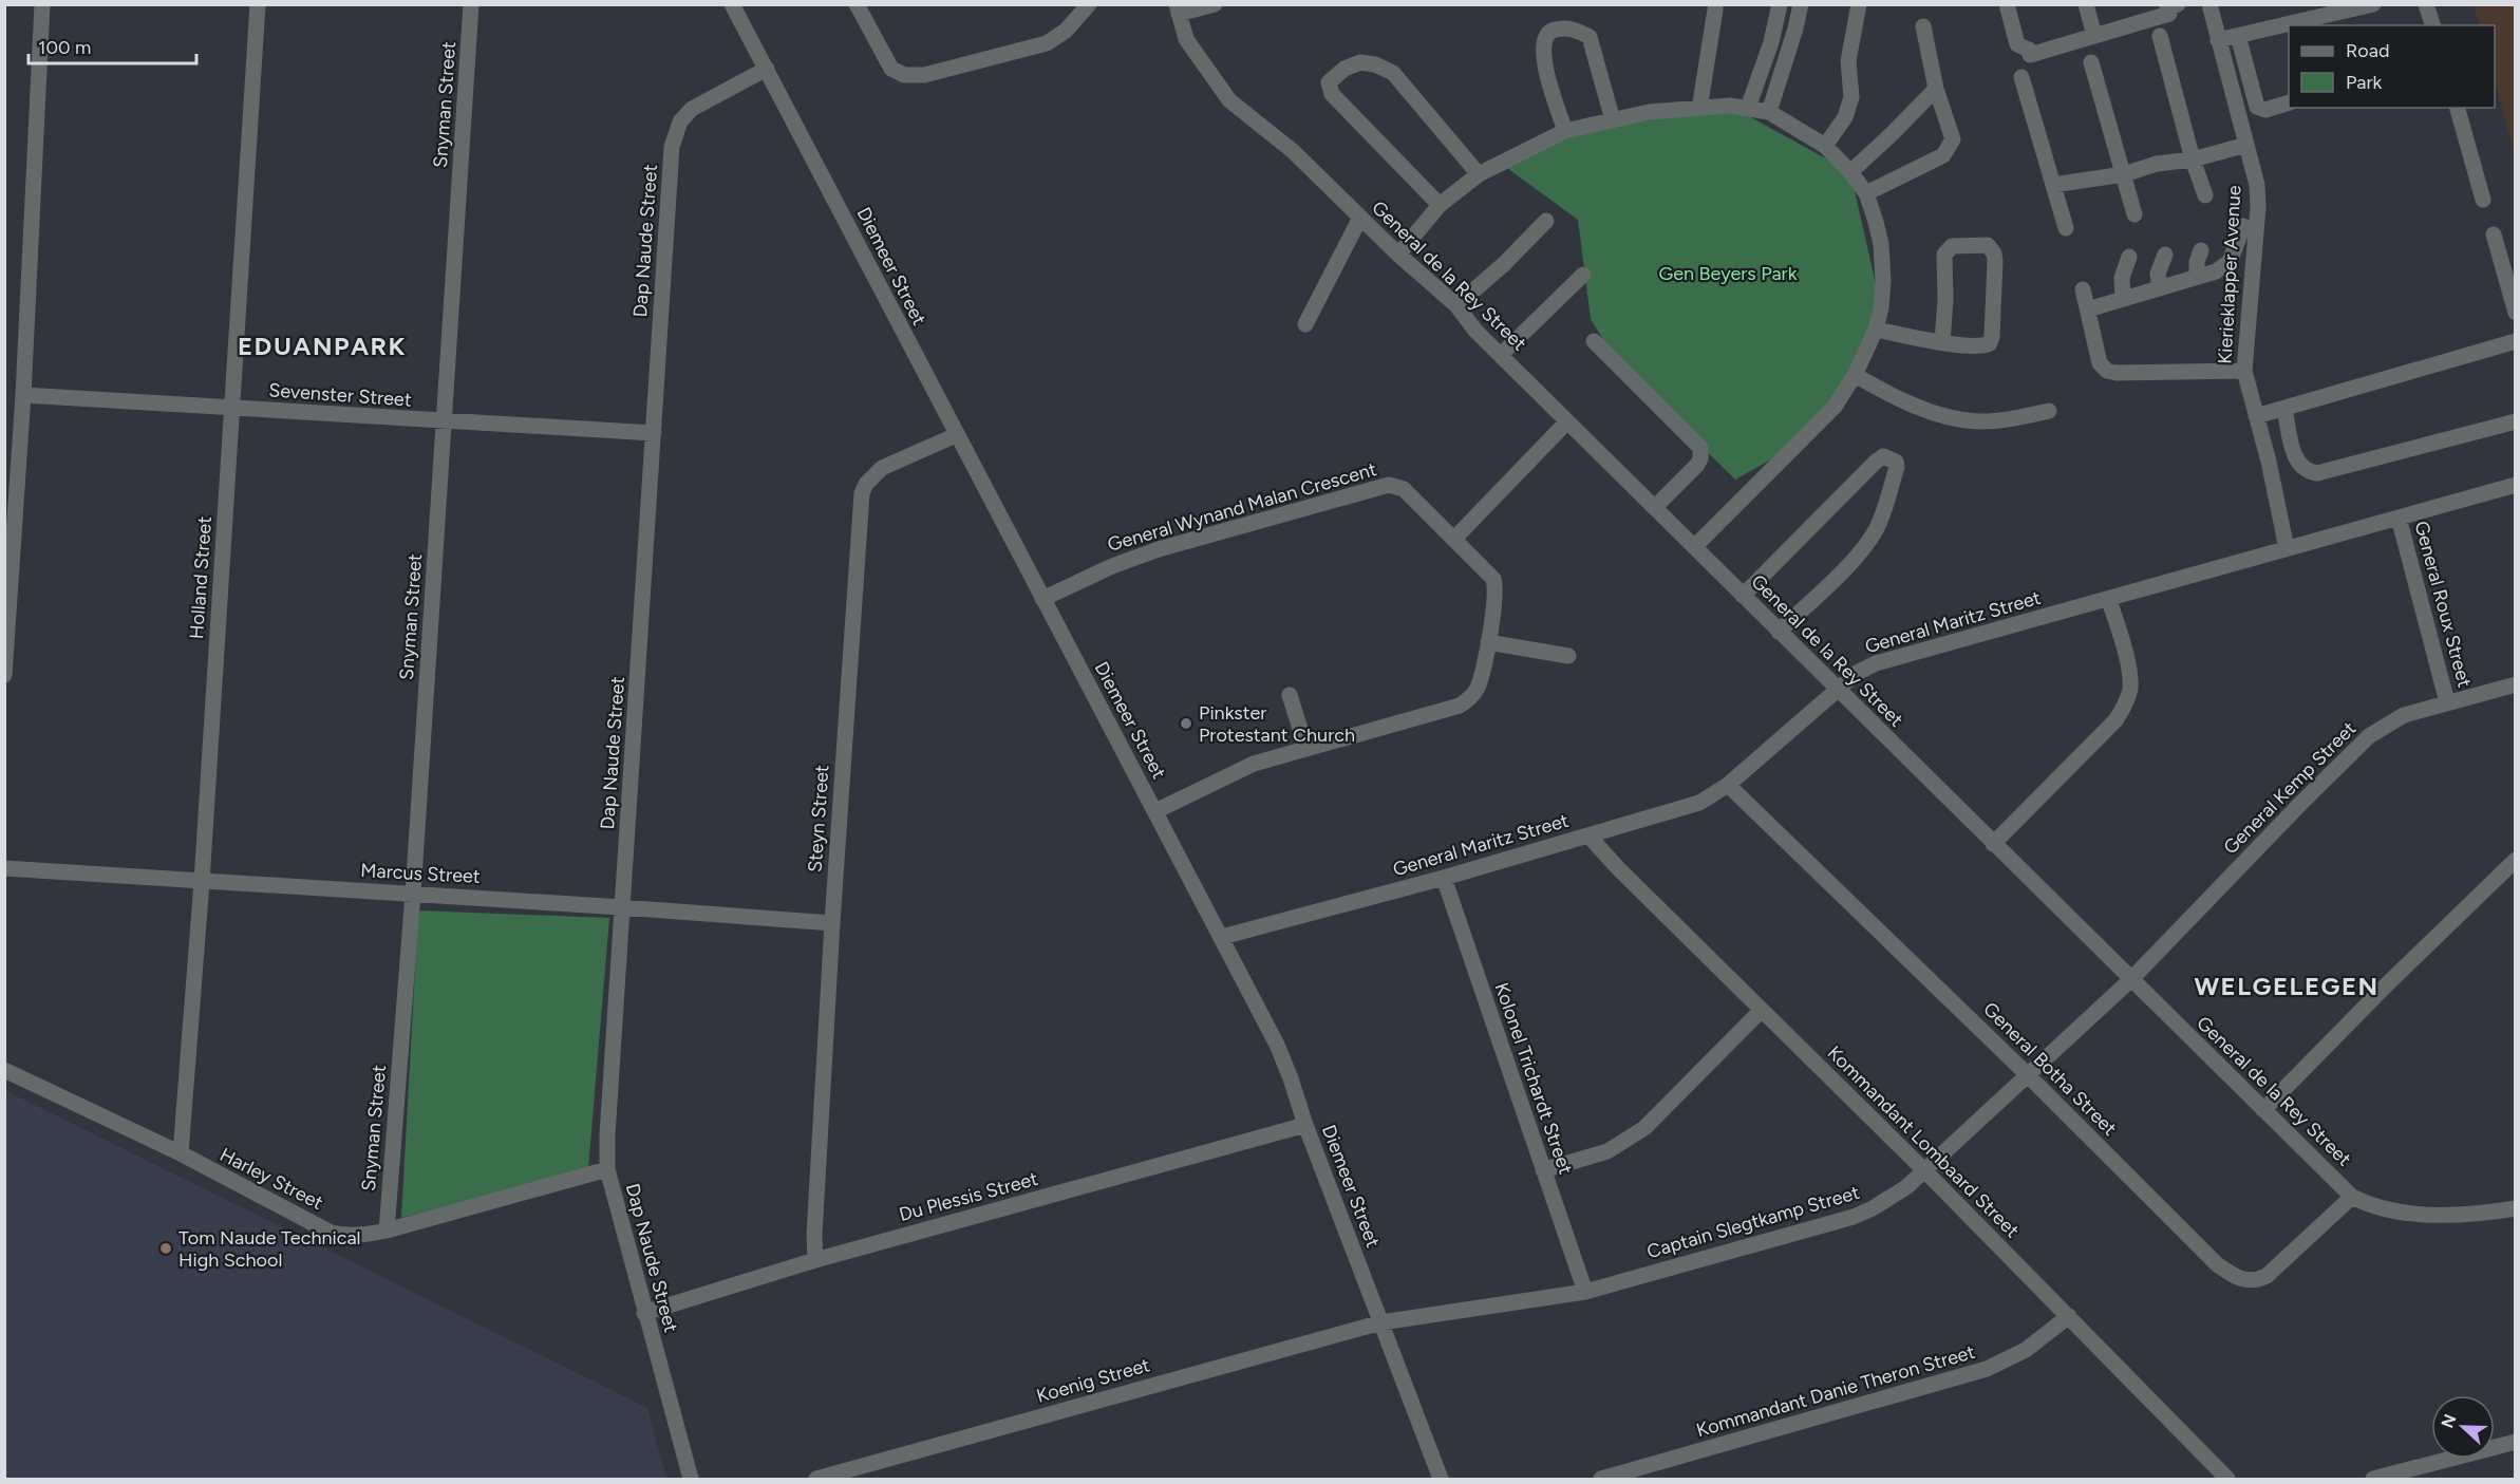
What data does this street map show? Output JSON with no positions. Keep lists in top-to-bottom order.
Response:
{
  "streets": {
    "street": [
      "Snyman Street",
      "Dap Naude Street",
      "Diemeer Street",
      "Kierieklapper Avenue",
      "General de la Rey Street",
      "Sevenster Street",
      "General Wynand Malan Crescent",
      "Holland Street",
      "General Roux Street",
      "General Maritz Street",
      "General Kemp Street",
      "Steyn Street",
      "Marcus Street",
      "General Botha Street",
      "Kolonel Trichardt Street",
      "Kommandant Lombaard Street",
      "Harley Street",
      "Du Plessis Street",
      "Captain Slegtkamp Street",
      "Koenig Street",
      "Kommandant Danie Theron Street"
    ]
  },
  "crossings": [
    ["Snyman Street", "Sevenster Street"],
    ["Snyman Street", "Marcus Street"],
    ["Snyman Street", "Harley Street"],
    ["Dap Naude Street", "Diemeer Street"],
    ["Dap Naude Street", "Sevenster Street"],
    ["Dap Naude Street", "Marcus Street"],
    ["Dap Naude Street", "Harley Street"],
    ["Dap Naude Street", "Du Plessis Street"],
    ["Diemeer Street", "General Wynand Malan Crescent"],
    ["Diemeer Street", "General Maritz Street"],
    ["Diemeer Street", "Steyn Street"],
    ["Diemeer Street", "Du Plessis Street"],
    ["Diemeer Street", "Captain Slegtkamp Street"],
    ["Diemeer Street", "Koenig Street"],
    ["Kierieklapper Avenue", "General Maritz Street"],
    ["General de la Rey Street", "General Maritz Street"],
    ["General de la Rey Street", "General Kemp Street"],
    ["General de la Rey Street", "General Botha Street"],
    ["General de la Rey Street", "Captain Slegtkamp Street"],
    ["Sevenster Street", "Holland Street"],
    ["Holland Street", "Marcus Street"],
    ["Holland Street", "Harley Street"],
    ["General Roux Street", "General Maritz Street"],
    ["General Roux Street", "General Kemp Street"],
    ["General Maritz Street", "General Botha Street"],
    ["General Maritz Street", "Kolonel Trichardt Street"],
    ["General Maritz Street", "Kommandant Lombaard Street"],
    ["General Kemp Street", "Captain Slegtkamp Street"],
    ["Steyn Street", "Marcus Street"],
    ["Steyn Street", "Du Plessis Street"],
    ["General Botha Street", "Captain Slegtkamp Street"],
    ["Kolonel Trichardt Street", "Captain Slegtkamp Street"],
    ["Kommandant Lombaard Street", "Captain Slegtkamp Street"],
    ["Kommandant Lombaard Street", "Kommandant Danie Theron Street"],
    ["Captain Slegtkamp Street", "Koenig Street"]
  ],
  "districts": ["EDUANPARK", "WELGELEGEN"],
  "parks": ["Gen Beyers Park"],
  "places": ["Pinkster Protestant Church", "Tom Naude Technical High School"],
  "legend": ["Road", "Park"],
  "scale_bar": "100 m",
  "north": "left"
}
